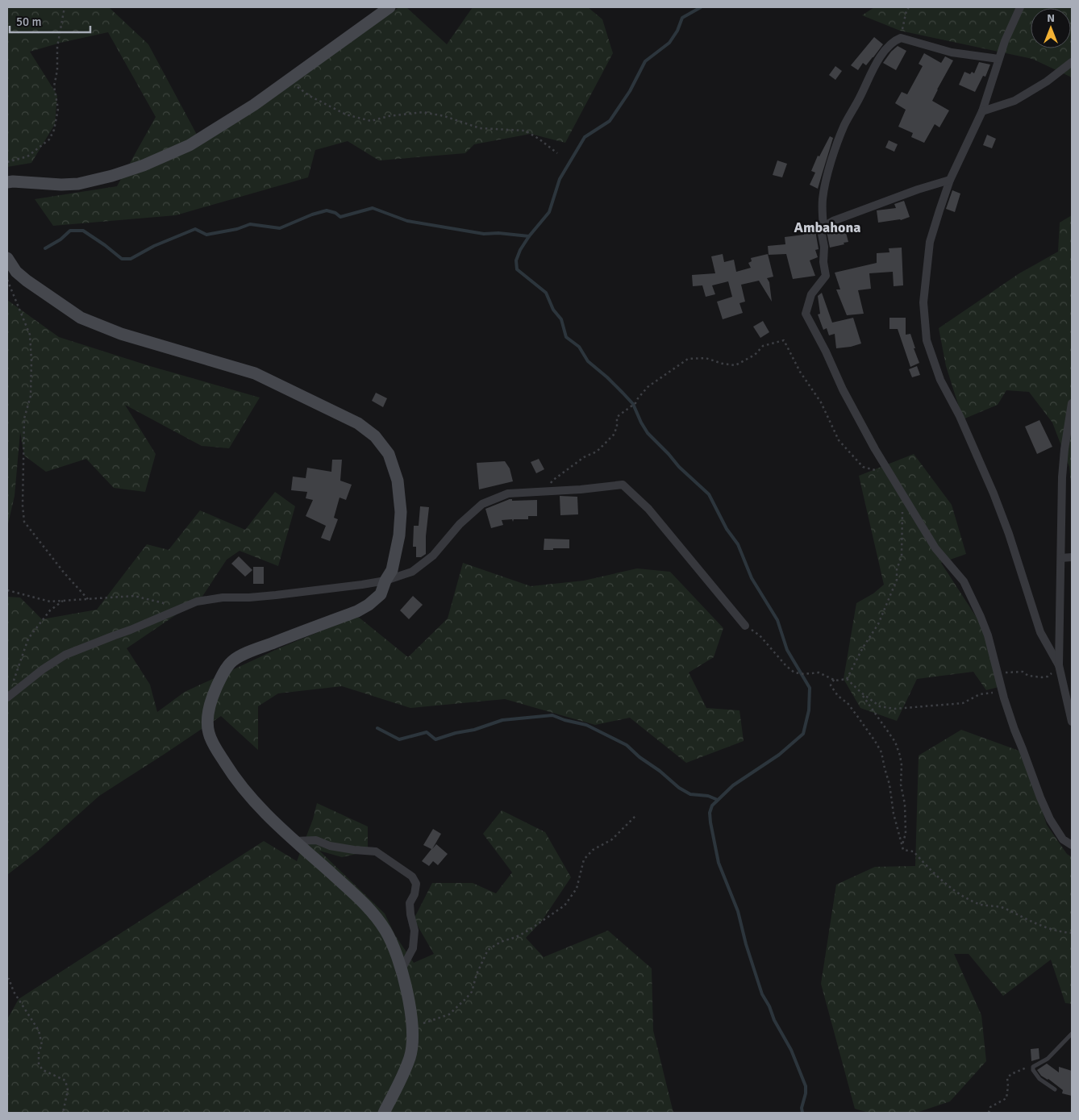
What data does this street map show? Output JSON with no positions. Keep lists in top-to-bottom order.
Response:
{
  "districts": ["Ambahona"],
  "scale_bar": "50 m",
  "north": "top"
}
